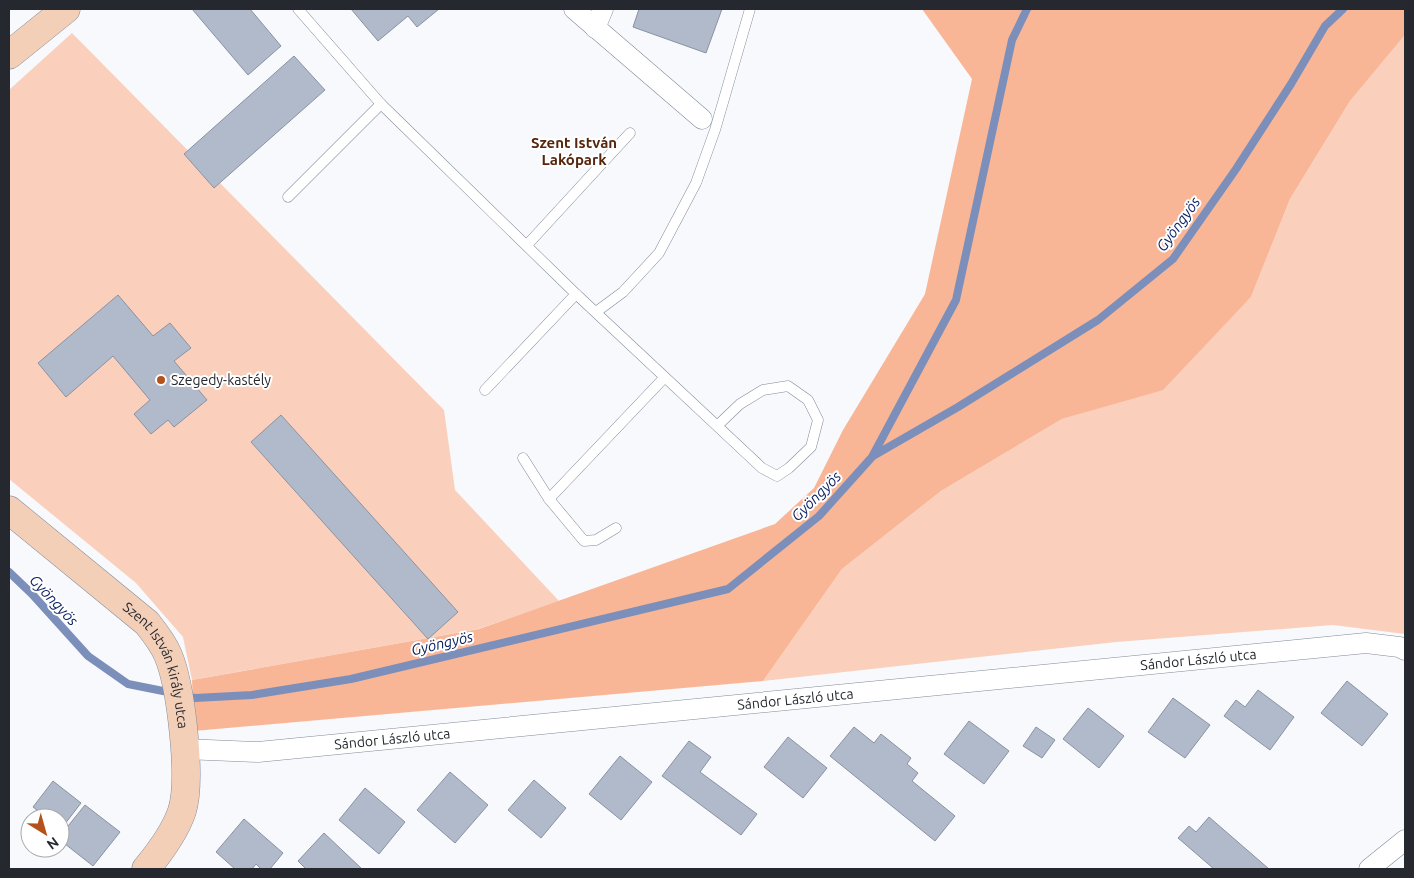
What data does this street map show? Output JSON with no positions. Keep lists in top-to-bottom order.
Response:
{
  "streets": {
    "street": ["Sándor László utca", "Szent István király utca"]
  },
  "crossings": [
    ["Sándor László utca", "Szent István király utca"]
  ],
  "districts": ["Szent István Lakópark"],
  "water": ["Gyöngyös"],
  "places": ["Szegedy-kastély"],
  "north": "bottom right"
}
